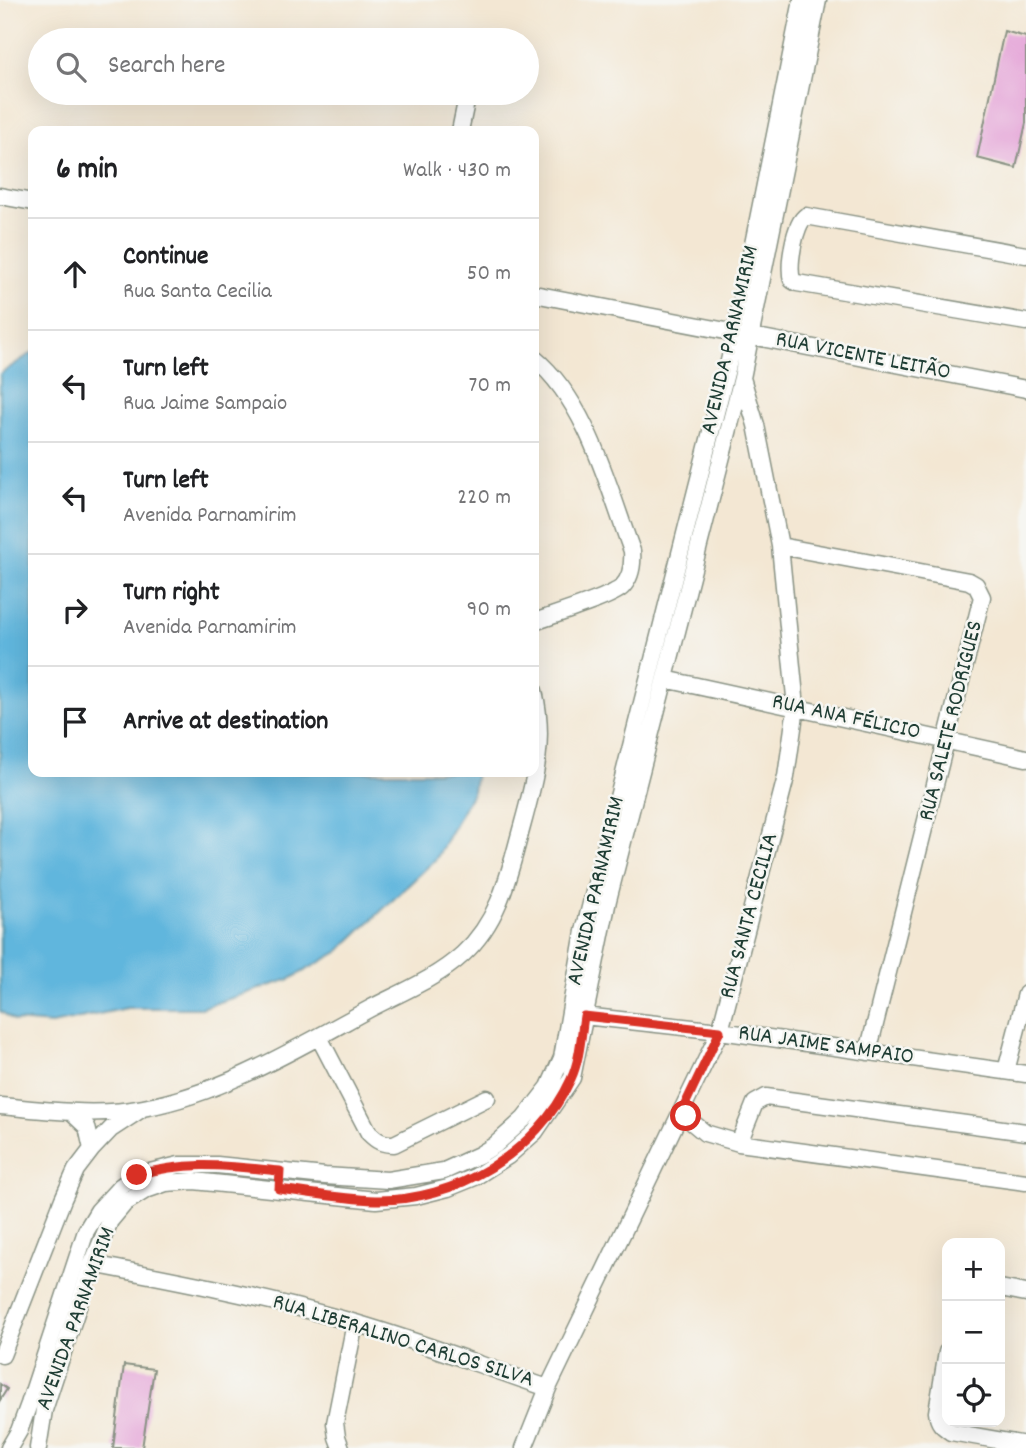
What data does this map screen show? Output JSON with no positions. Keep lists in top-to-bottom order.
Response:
{
  "streets": {
    "street": [
      "AVENIDA PARNAMIRIM",
      "RUA VICENTE LEITÃO",
      "RUA ANA FÉLICIO",
      "RUA SALETE RODRIGUES",
      "RUA SANTA CECILIA",
      "RUA JAIME SAMPAIO",
      "RUA LIBERALINO CARLOS SILVA"
    ]
  },
  "crossings": [
    ["AVENIDA PARNAMIRIM", "RUA VICENTE LEITÃO"],
    ["AVENIDA PARNAMIRIM", "RUA ANA FÉLICIO"],
    ["AVENIDA PARNAMIRIM", "RUA SANTA CECILIA"],
    ["AVENIDA PARNAMIRIM", "RUA JAIME SAMPAIO"],
    ["AVENIDA PARNAMIRIM", "RUA LIBERALINO CARLOS SILVA"],
    ["RUA ANA FÉLICIO", "RUA SALETE RODRIGUES"],
    ["RUA ANA FÉLICIO", "RUA SANTA CECILIA"],
    ["RUA SALETE RODRIGUES", "RUA SANTA CECILIA"],
    ["RUA SALETE RODRIGUES", "RUA JAIME SAMPAIO"],
    ["RUA SANTA CECILIA", "RUA JAIME SAMPAIO"],
    ["RUA SANTA CECILIA", "RUA LIBERALINO CARLOS SILVA"]
  ],
  "page": {
    "search": "Search here",
    "heading": ["6 min", "Walk · 430 m"],
    "list": [
      ["Continue", "Rua Santa Cecilia", "50 m"],
      ["Turn left", "Rua Jaime Sampaio", "70 m"],
      ["Turn left", "Avenida Parnamirim", "220 m"],
      ["Turn right", "Avenida Parnamirim", "90 m"],
      "Arrive at destination"
    ],
    "map_buttons": ["+", "−"]
  }
}
